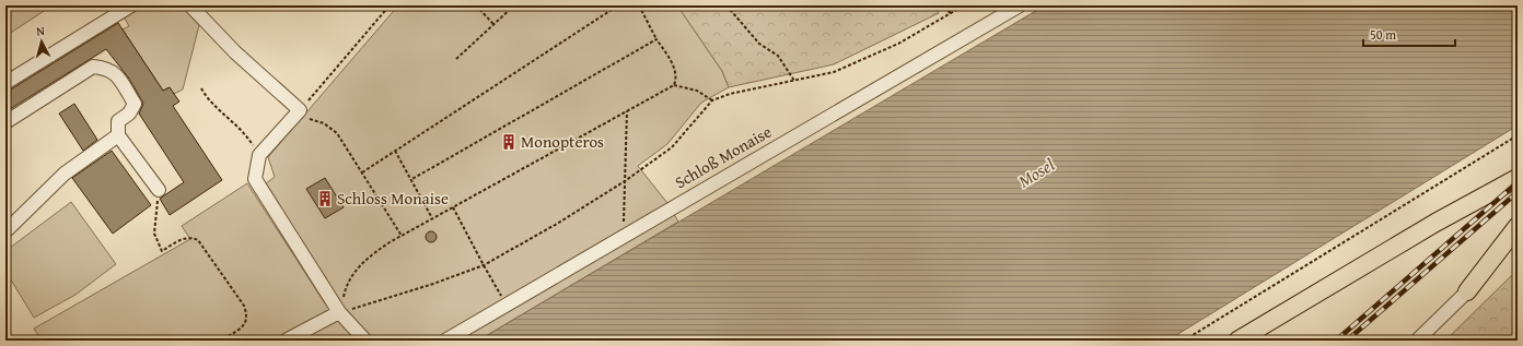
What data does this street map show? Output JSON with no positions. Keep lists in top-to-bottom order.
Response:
{
  "streets": {
    "street": ["Schloß Monaise"]
  },
  "water": ["Mosel"],
  "places": {
    "building": ["Monopteros", "Schloss Monaise"]
  },
  "scale_bar": "50 m",
  "north": "top"
}
